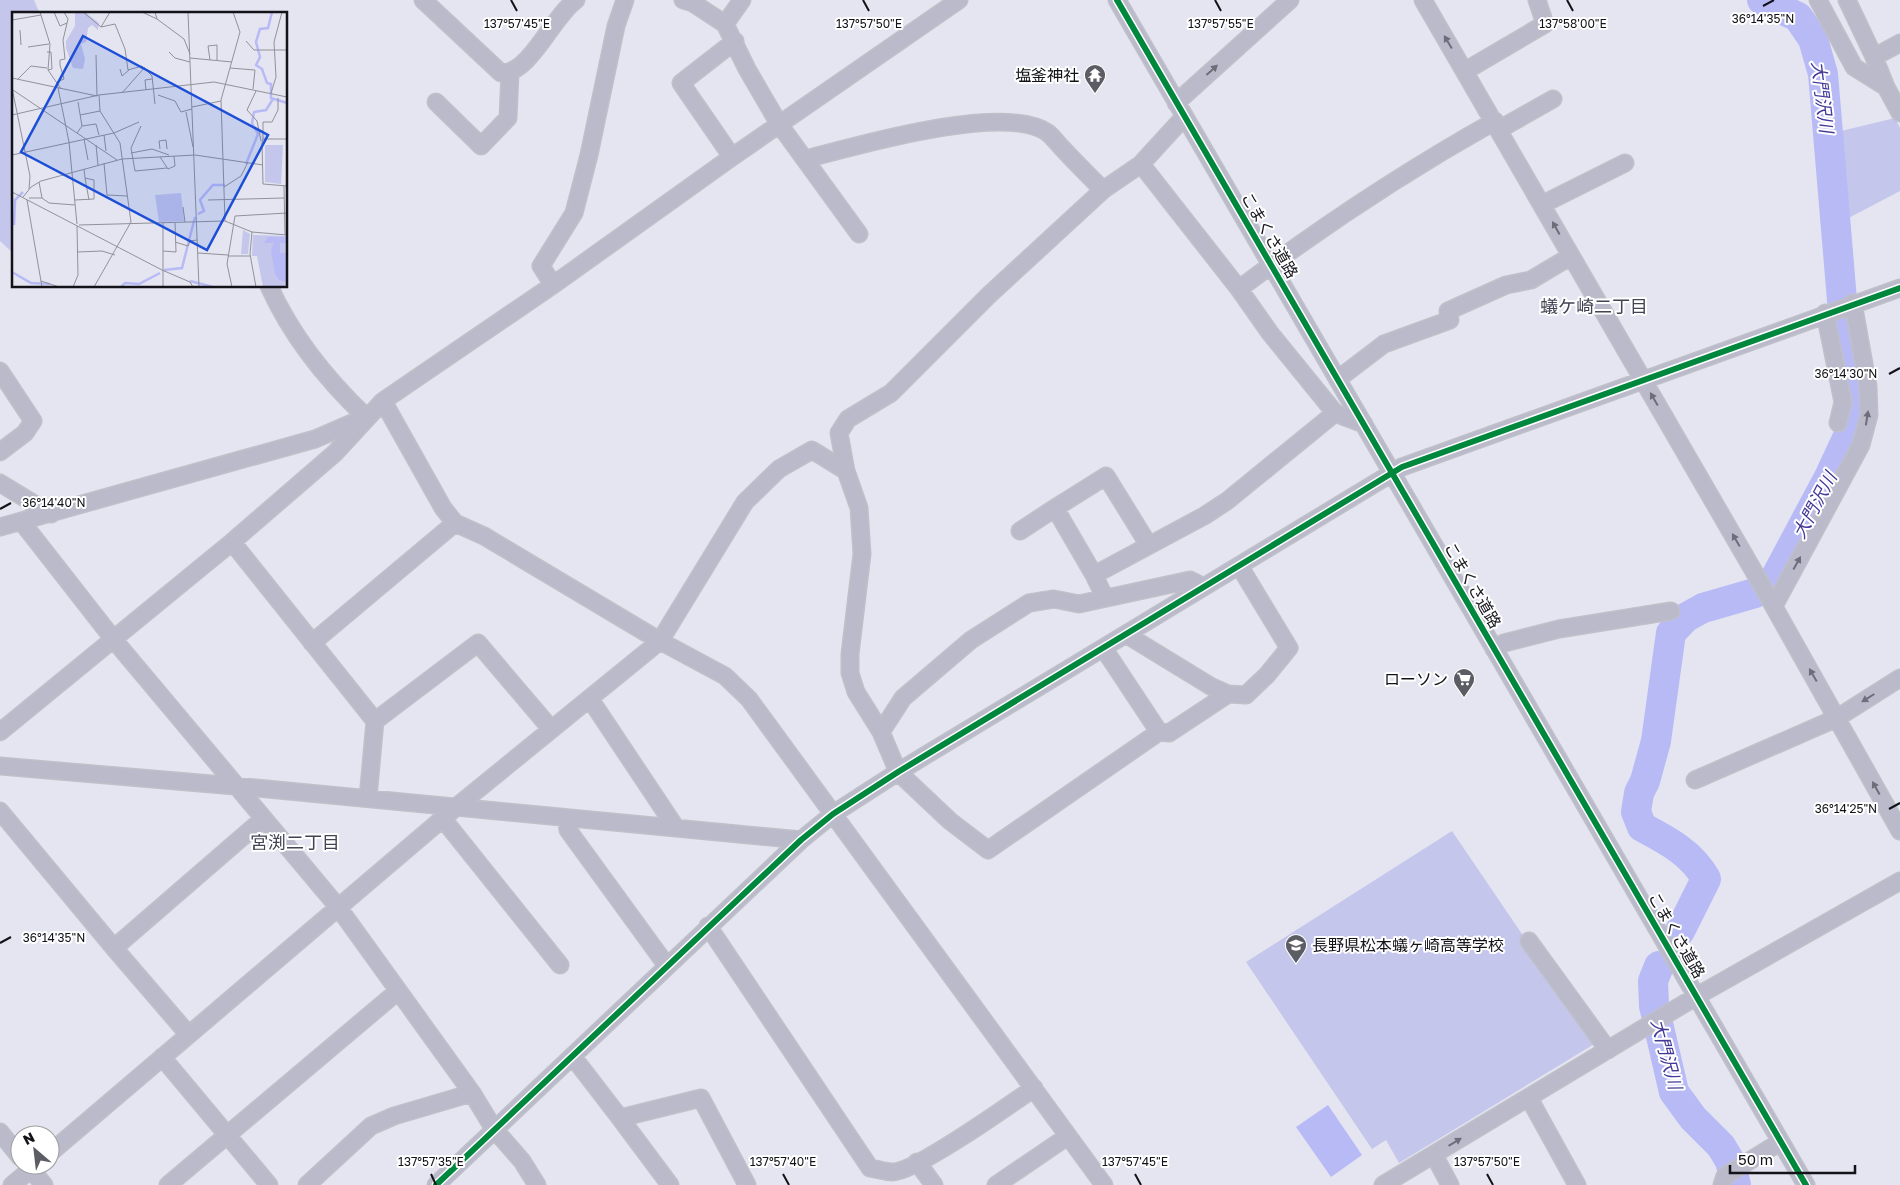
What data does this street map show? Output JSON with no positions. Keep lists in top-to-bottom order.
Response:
{
  "streets": {
    "street": ["こまくさ道路"]
  },
  "districts": ["蟻ケ崎二丁目", "宮渕二丁目"],
  "water": ["大門沢川"],
  "places": {
    "temple": ["塩釜神社"],
    "supermarket": ["ローソン"],
    "school or university": ["長野県松本蟻ヶ崎高等学校"]
  },
  "scale_bar": "50 m",
  "north": "top left",
  "coordinates": [
    "36°14'35\"N",
    "137°57'45\"E",
    "137°57'50\"E",
    "137°57'55\"E",
    "137°58'00\"E",
    "36°14'30\"N",
    "36°14'40\"N",
    "36°14'25\"N",
    "137°57'35\"E",
    "137°57'40\"E"
  ]
}
